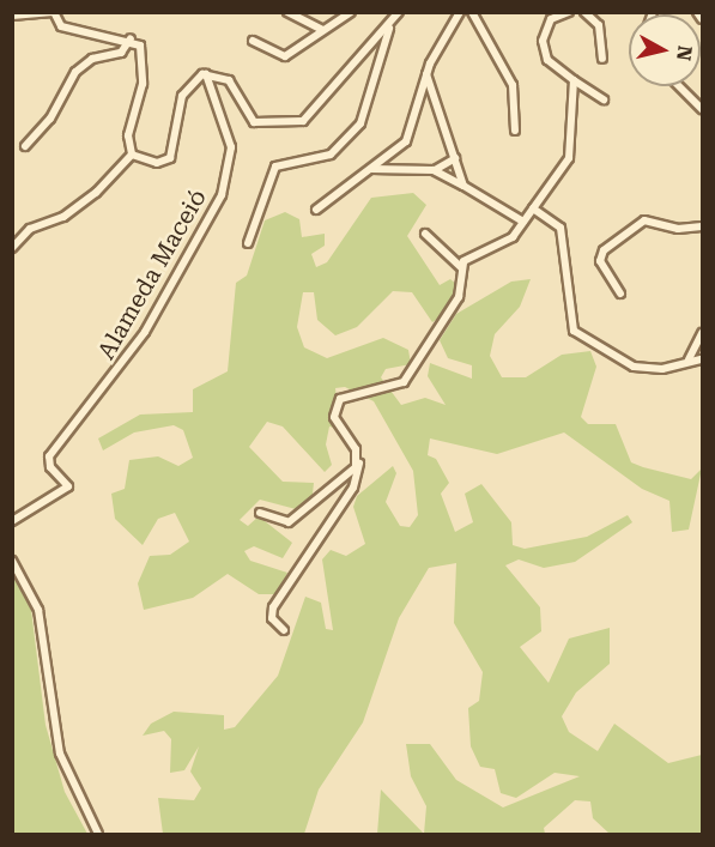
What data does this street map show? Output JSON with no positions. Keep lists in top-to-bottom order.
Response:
{
  "streets": {
    "street": ["Alameda Maceió"]
  },
  "north": "right"
}
